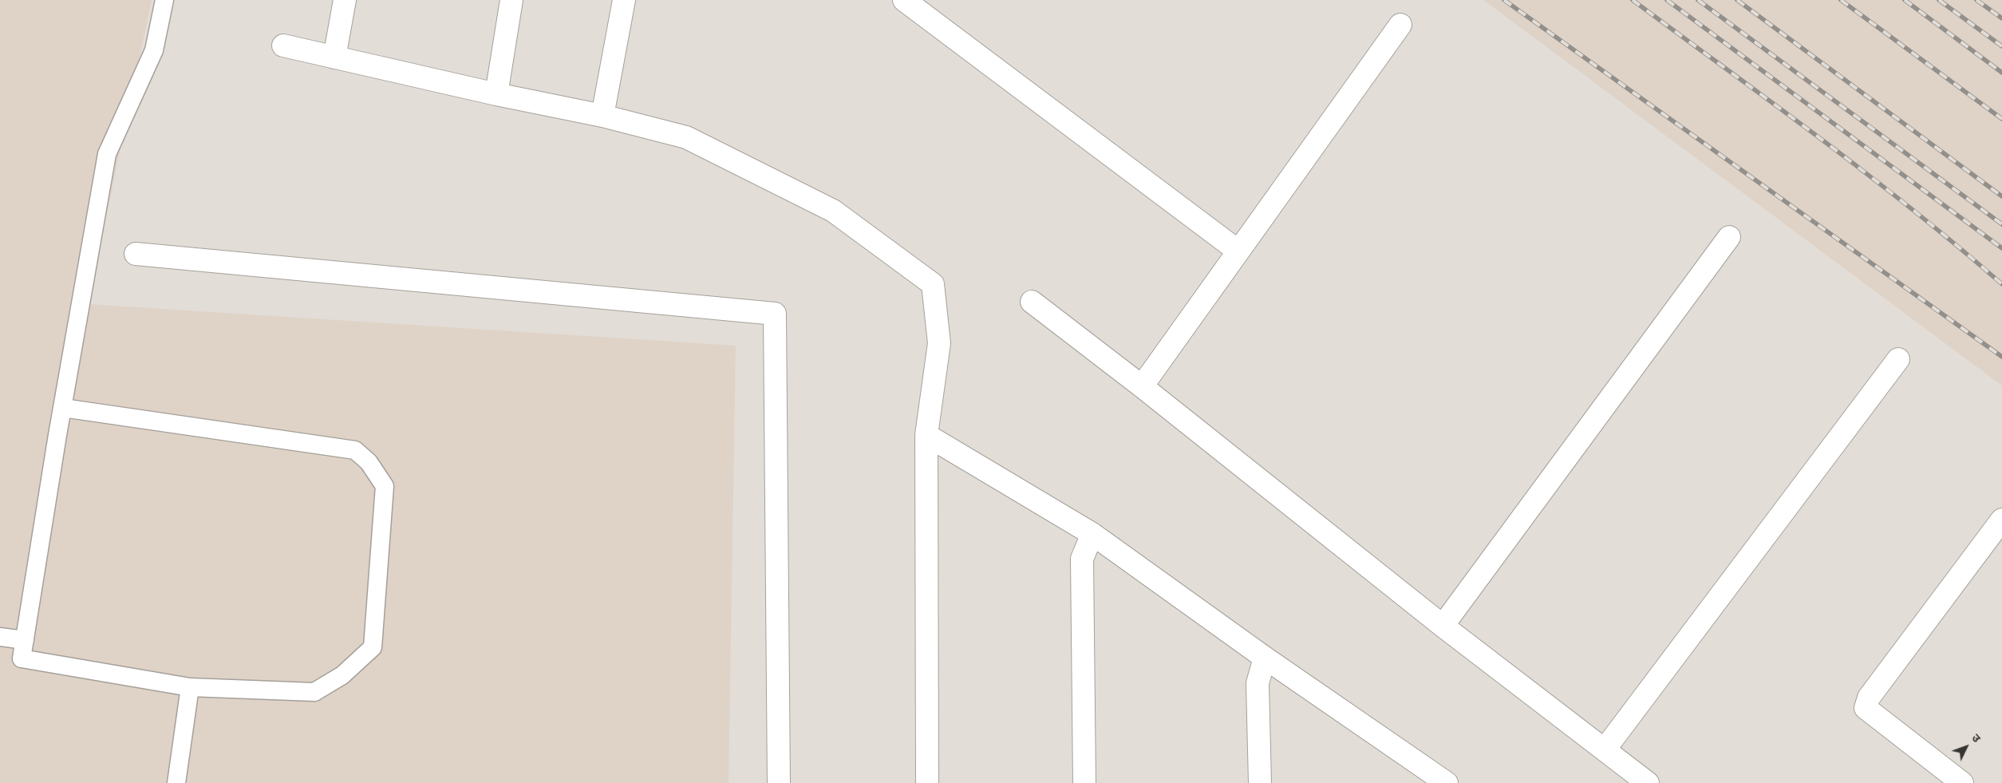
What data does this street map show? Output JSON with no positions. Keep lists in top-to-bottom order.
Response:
{
  "north": "top right"
}
